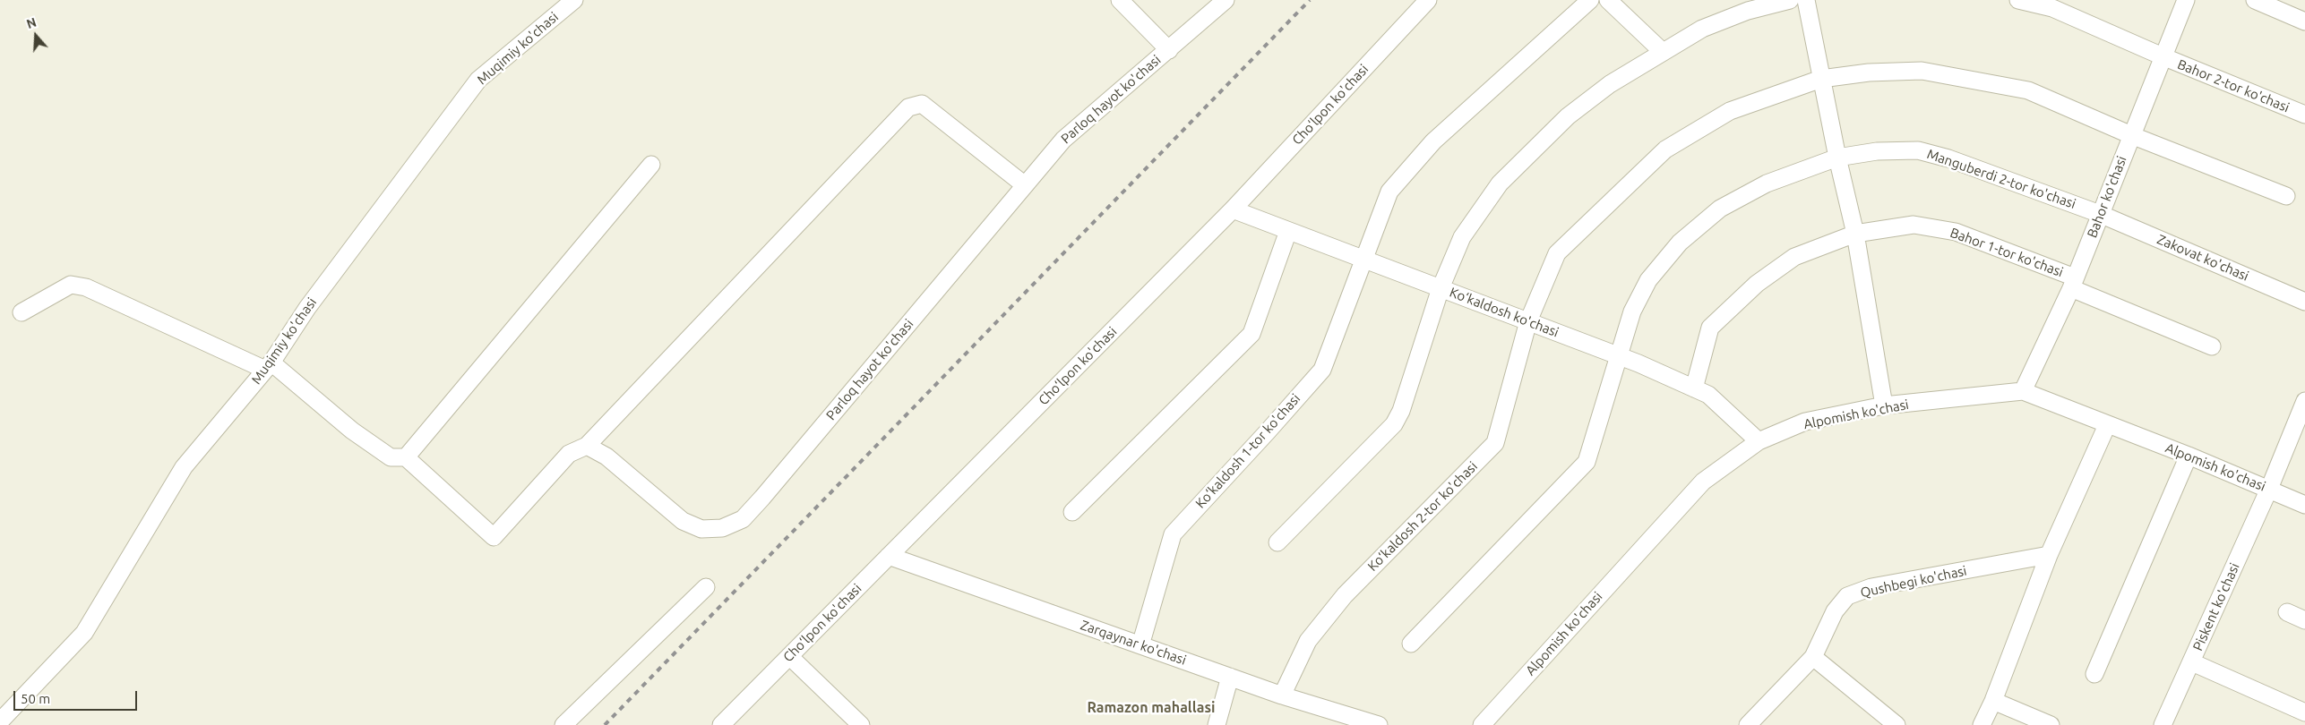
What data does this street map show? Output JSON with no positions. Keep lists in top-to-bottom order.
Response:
{
  "streets": {
    "street": [
      "Muqimiy ko'chasi",
      "Bahor 2-tor ko'chasi",
      "Parloq hayot ko'chasi",
      "Cho‘lpon ko'chasi",
      "Manguberdi 2-tor ko'chasi",
      "Bahor ko'chasi",
      "Bahor 1-tor ko'chasi",
      "Zakovat ko'chasi",
      "Ko‘kaldosh ko'chasi",
      "Alpomish ko'chasi",
      "Ko‘kaldosh 1-tor ko'chasi",
      "Ko‘kaldosh 2-tor ko'chasi",
      "Qushbegi ko'chasi",
      "Piskent ko'chasi",
      "Zarqaynar ko'chasi"
    ]
  },
  "crossings": [
    ["Bahor 2-tor ko'chasi", "Bahor ko'chasi"],
    ["Cho‘lpon ko'chasi", "Ko‘kaldosh ko'chasi"],
    ["Cho‘lpon ko'chasi", "Zarqaynar ko'chasi"],
    ["Manguberdi 2-tor ko'chasi", "Bahor ko'chasi"],
    ["Manguberdi 2-tor ko'chasi", "Zakovat ko'chasi"],
    ["Manguberdi 2-tor ko'chasi", "Ko‘kaldosh ko'chasi"],
    ["Bahor ko'chasi", "Bahor 1-tor ko'chasi"],
    ["Bahor ko'chasi", "Zakovat ko'chasi"],
    ["Bahor ko'chasi", "Alpomish ko'chasi"],
    ["Bahor ko'chasi", "Ko‘kaldosh 2-tor ko'chasi"],
    ["Bahor 1-tor ko'chasi", "Ko‘kaldosh ko'chasi"],
    ["Ko‘kaldosh ko'chasi", "Alpomish ko'chasi"],
    ["Ko‘kaldosh ko'chasi", "Ko‘kaldosh 1-tor ko'chasi"],
    ["Ko‘kaldosh ko'chasi", "Ko‘kaldosh 2-tor ko'chasi"],
    ["Alpomish ko'chasi", "Piskent ko'chasi"],
    ["Ko‘kaldosh 1-tor ko'chasi", "Zarqaynar ko'chasi"],
    ["Ko‘kaldosh 2-tor ko'chasi", "Zarqaynar ko'chasi"]
  ],
  "districts": ["Ramazon mahallasi"],
  "scale_bar": "50 m",
  "north": "top"
}
